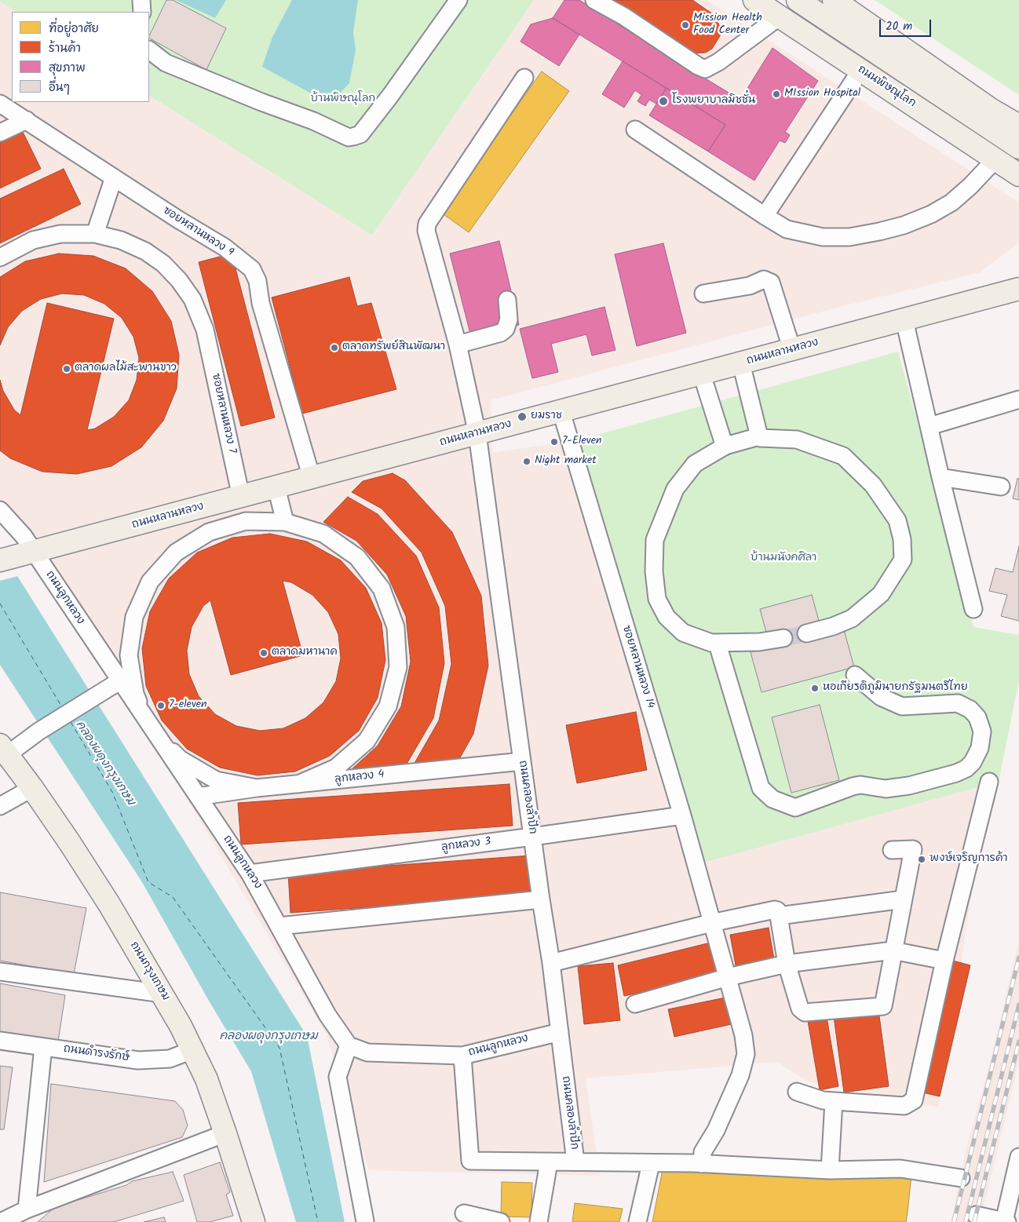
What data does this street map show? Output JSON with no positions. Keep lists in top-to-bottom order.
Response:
{
  "streets": {
    "main road": ["ถนนพิษณุโลก", "ถนนหลานหลวง", "ถนนกรุงเกษม"],
    "street": [
      "ซอยหลานหลวง 9",
      "ซอยหลานหลวง 7",
      "ถนนลูกหลวง",
      "ซอยหลานหลวง 14",
      "ลูกหลวง 4",
      "ถนนคลองลำปัก",
      "ลูกหลวง 3",
      "ถนนดำรงรักษ์"
    ]
  },
  "crossings": [
    ["ซอยหลานหลวง 9", "ถนนหลานหลวง"],
    ["ถนนหลานหลวง", "ซอยหลานหลวง 7"],
    ["ถนนหลานหลวง", "ถนนลูกหลวง"],
    ["ถนนหลานหลวง", "ซอยหลานหลวง 14"],
    ["ถนนหลานหลวง", "ถนนคลองลำปัก"],
    ["ถนนลูกหลวง", "ลูกหลวง 4"],
    ["ถนนลูกหลวง", "ถนนคลองลำปัก"],
    ["ถนนลูกหลวง", "ลูกหลวง 3"],
    ["ซอยหลานหลวง 14", "ลูกหลวง 3"],
    ["ลูกหลวง 4", "ถนนคลองลำปัก"],
    ["ถนนคลองลำปัก", "ลูกหลวง 3"],
    ["ถนนกรุงเกษม", "ถนนดำรงรักษ์"]
  ],
  "water": ["คลองผดุงกรุงเกษม"],
  "parks": ["บ้านพิษณุโลก", "บ้านมนังคศิลา"],
  "places": [
    "Mission Health Food Center",
    "MIssion Hospital",
    "โรงพยาบาลมิชชั่น",
    "ตลาดทรัพย์สินพัฒนา",
    "ตลาดผลไม้สะพานขาว",
    "ยมราช",
    "7-Eleven",
    "Night market",
    "ตลาดมหานาค",
    "หอเกียรติภูมินายกรัฐมนตรีไทย",
    "7-eleven",
    "พงษ์เจริญการค้า"
  ],
  "legend": [
    "ที่อยู่อาศัย",
    "ร้านค้า",
    "สุขภาพ",
    "อื่นๆ"
  ],
  "scale_bar": "20 m"
}
